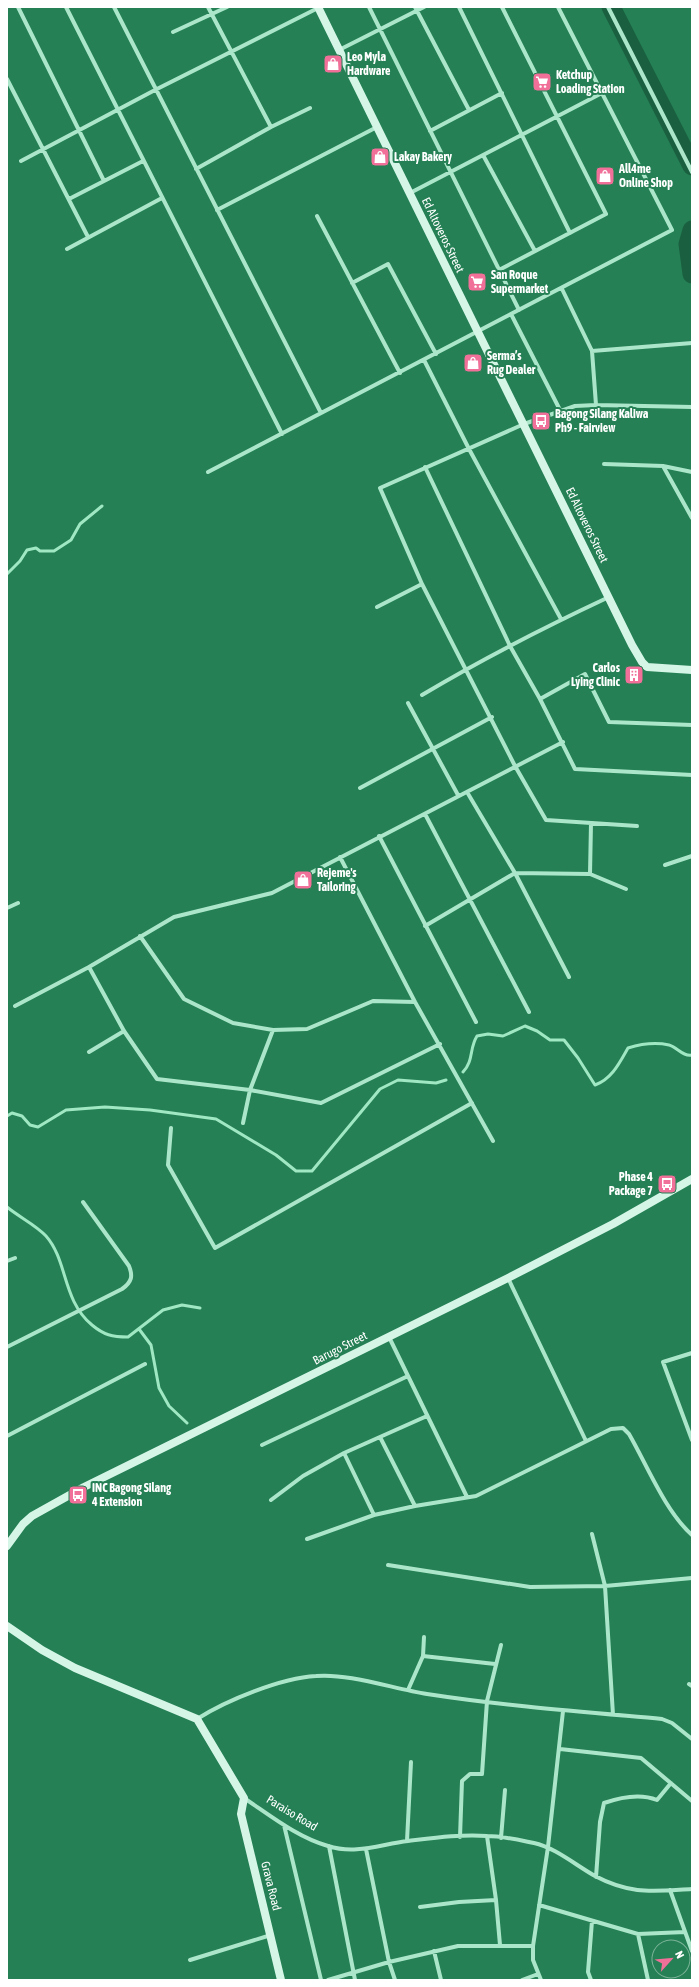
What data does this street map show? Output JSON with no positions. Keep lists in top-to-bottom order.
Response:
{
  "streets": {
    "street": [
      "Ed Altoveros Street",
      "Barugo Street",
      "Paraiso Road",
      "Grava Road"
    ]
  },
  "crossings": [
    ["Paraiso Road", "Grava Road"]
  ],
  "places": {
    "shop": [
      "Leo Myla Hardware",
      "Lakay Bakery",
      "All4me Online Shop",
      "Serma’s Rug Dealer",
      "Rejeme's Tailoring"
    ],
    "supermarket": ["Ketchup Loading Station", "San Roque Supermarket"],
    "bus stop": ["Bagong Silang Kaliwa Ph9 - Fairview", "Phase 4 Package 7", "INC Bagong Silang 4 Extension"],
    "building": ["Carlos Lying Clinic"]
  },
  "north": "top right"
}
